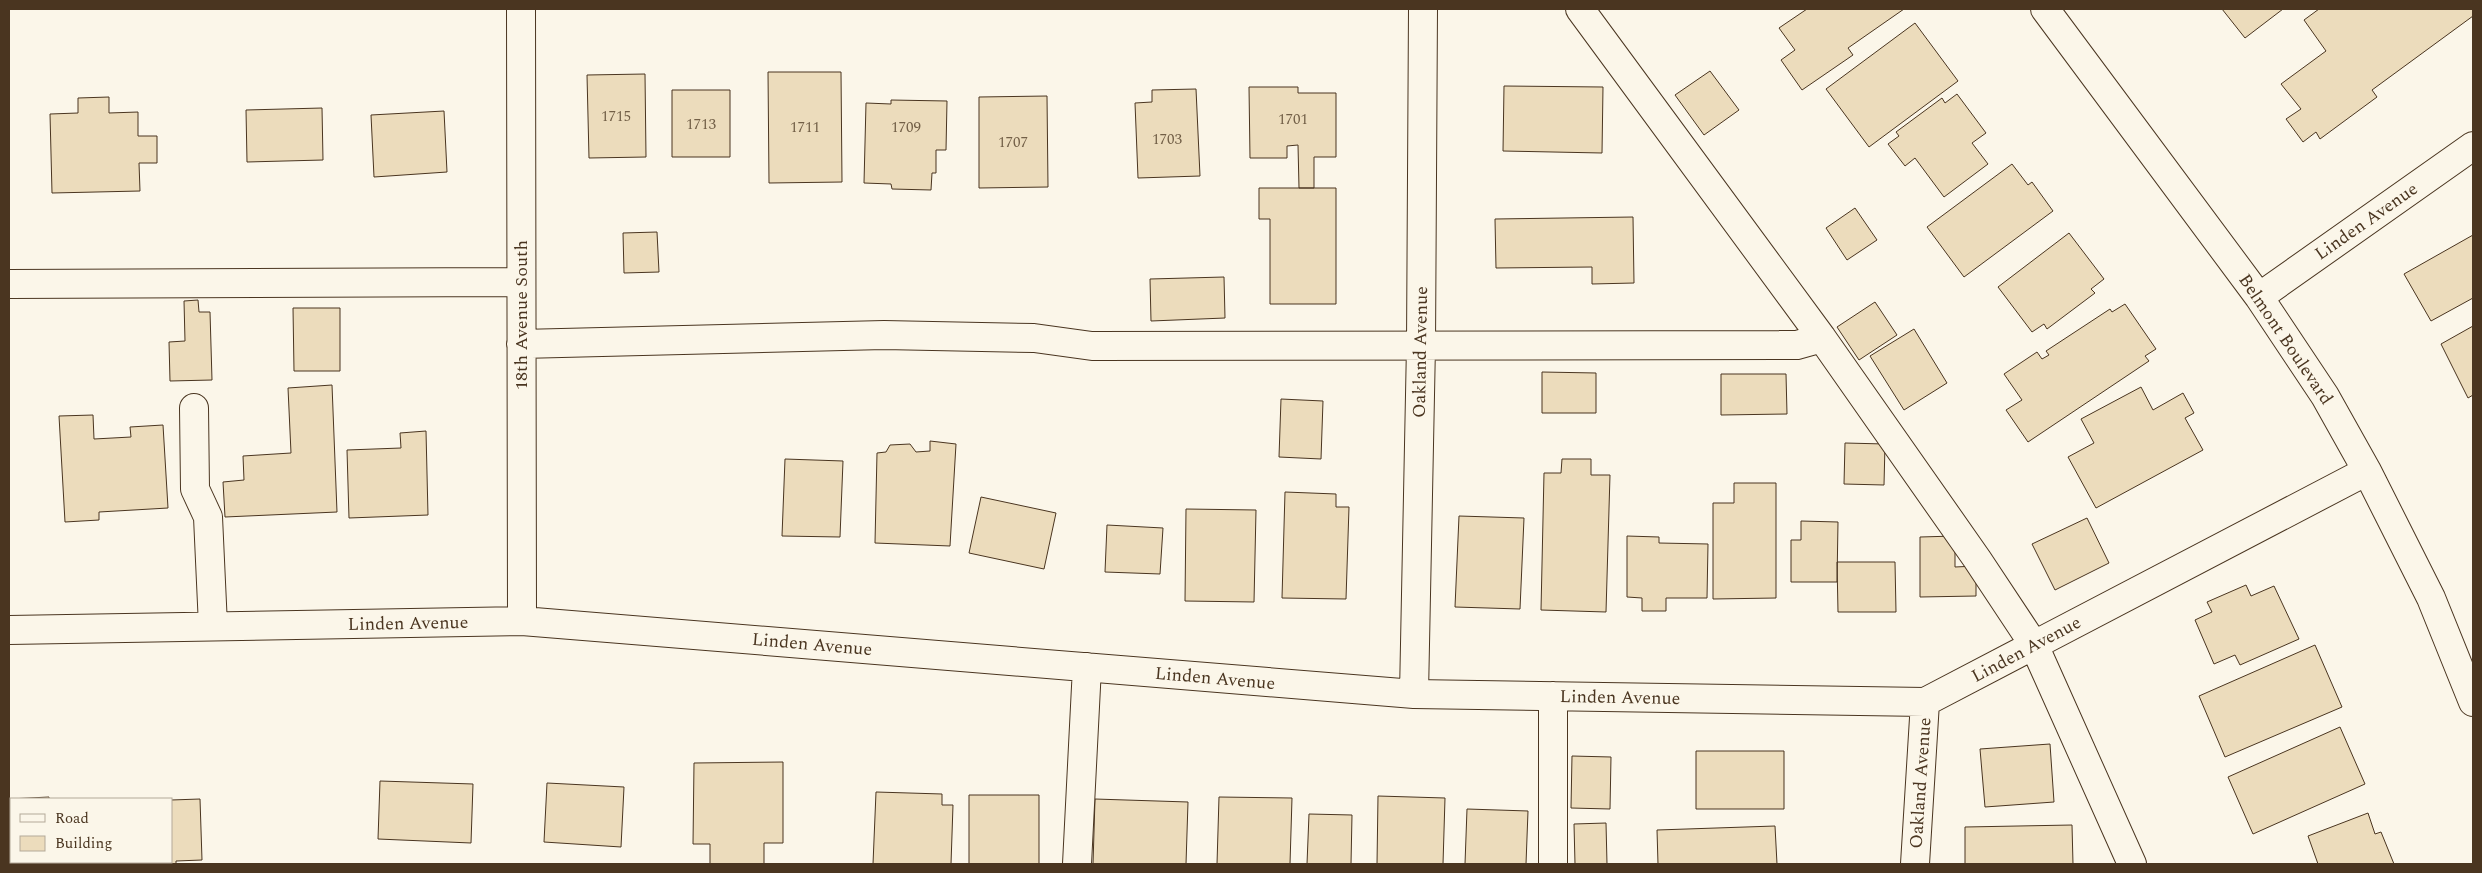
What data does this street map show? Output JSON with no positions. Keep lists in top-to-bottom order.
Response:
{
  "streets": {
    "street": [
      "Linden Avenue",
      "18th Avenue South",
      "Belmont Boulevard",
      "Oakland Avenue"
    ]
  },
  "crossings": [
    ["Linden Avenue", "18th Avenue South"],
    ["Linden Avenue", "Belmont Boulevard"],
    ["Linden Avenue", "Oakland Avenue"]
  ],
  "house_numbers": [
    "1715",
    "1701",
    "1713",
    "1711",
    "1709",
    "1703",
    "1707"
  ],
  "legend": ["Road", "Building"]
}
